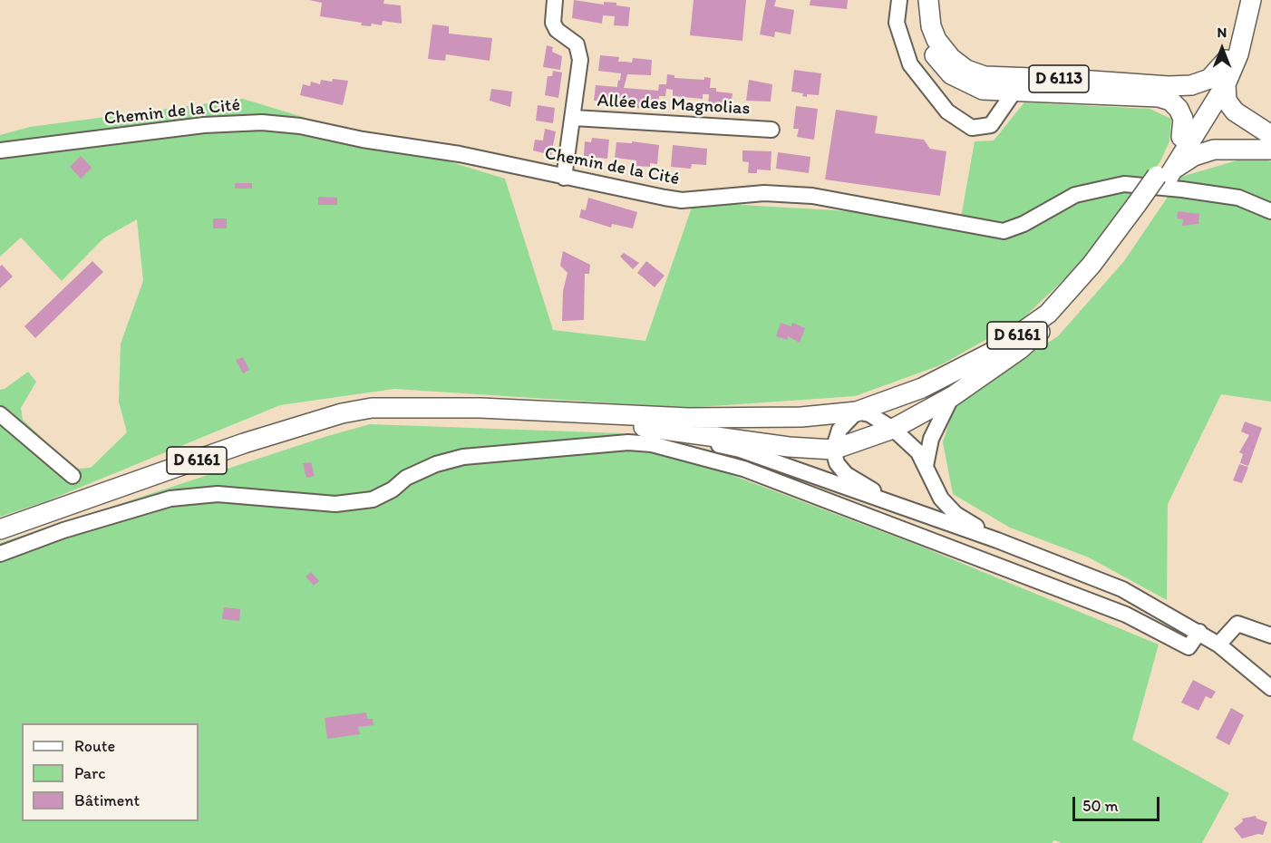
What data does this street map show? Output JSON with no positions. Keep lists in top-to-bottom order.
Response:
{
  "streets": {
    "main road": ["D 6113", "D 6161"],
    "street": ["Allée des Magnolias", "Chemin de la Cité"]
  },
  "crossings": [
    ["D 6113", "D 6161"]
  ],
  "legend": ["Route", "Parc", "Bâtiment"],
  "scale_bar": "50 m",
  "north": "top"
}
